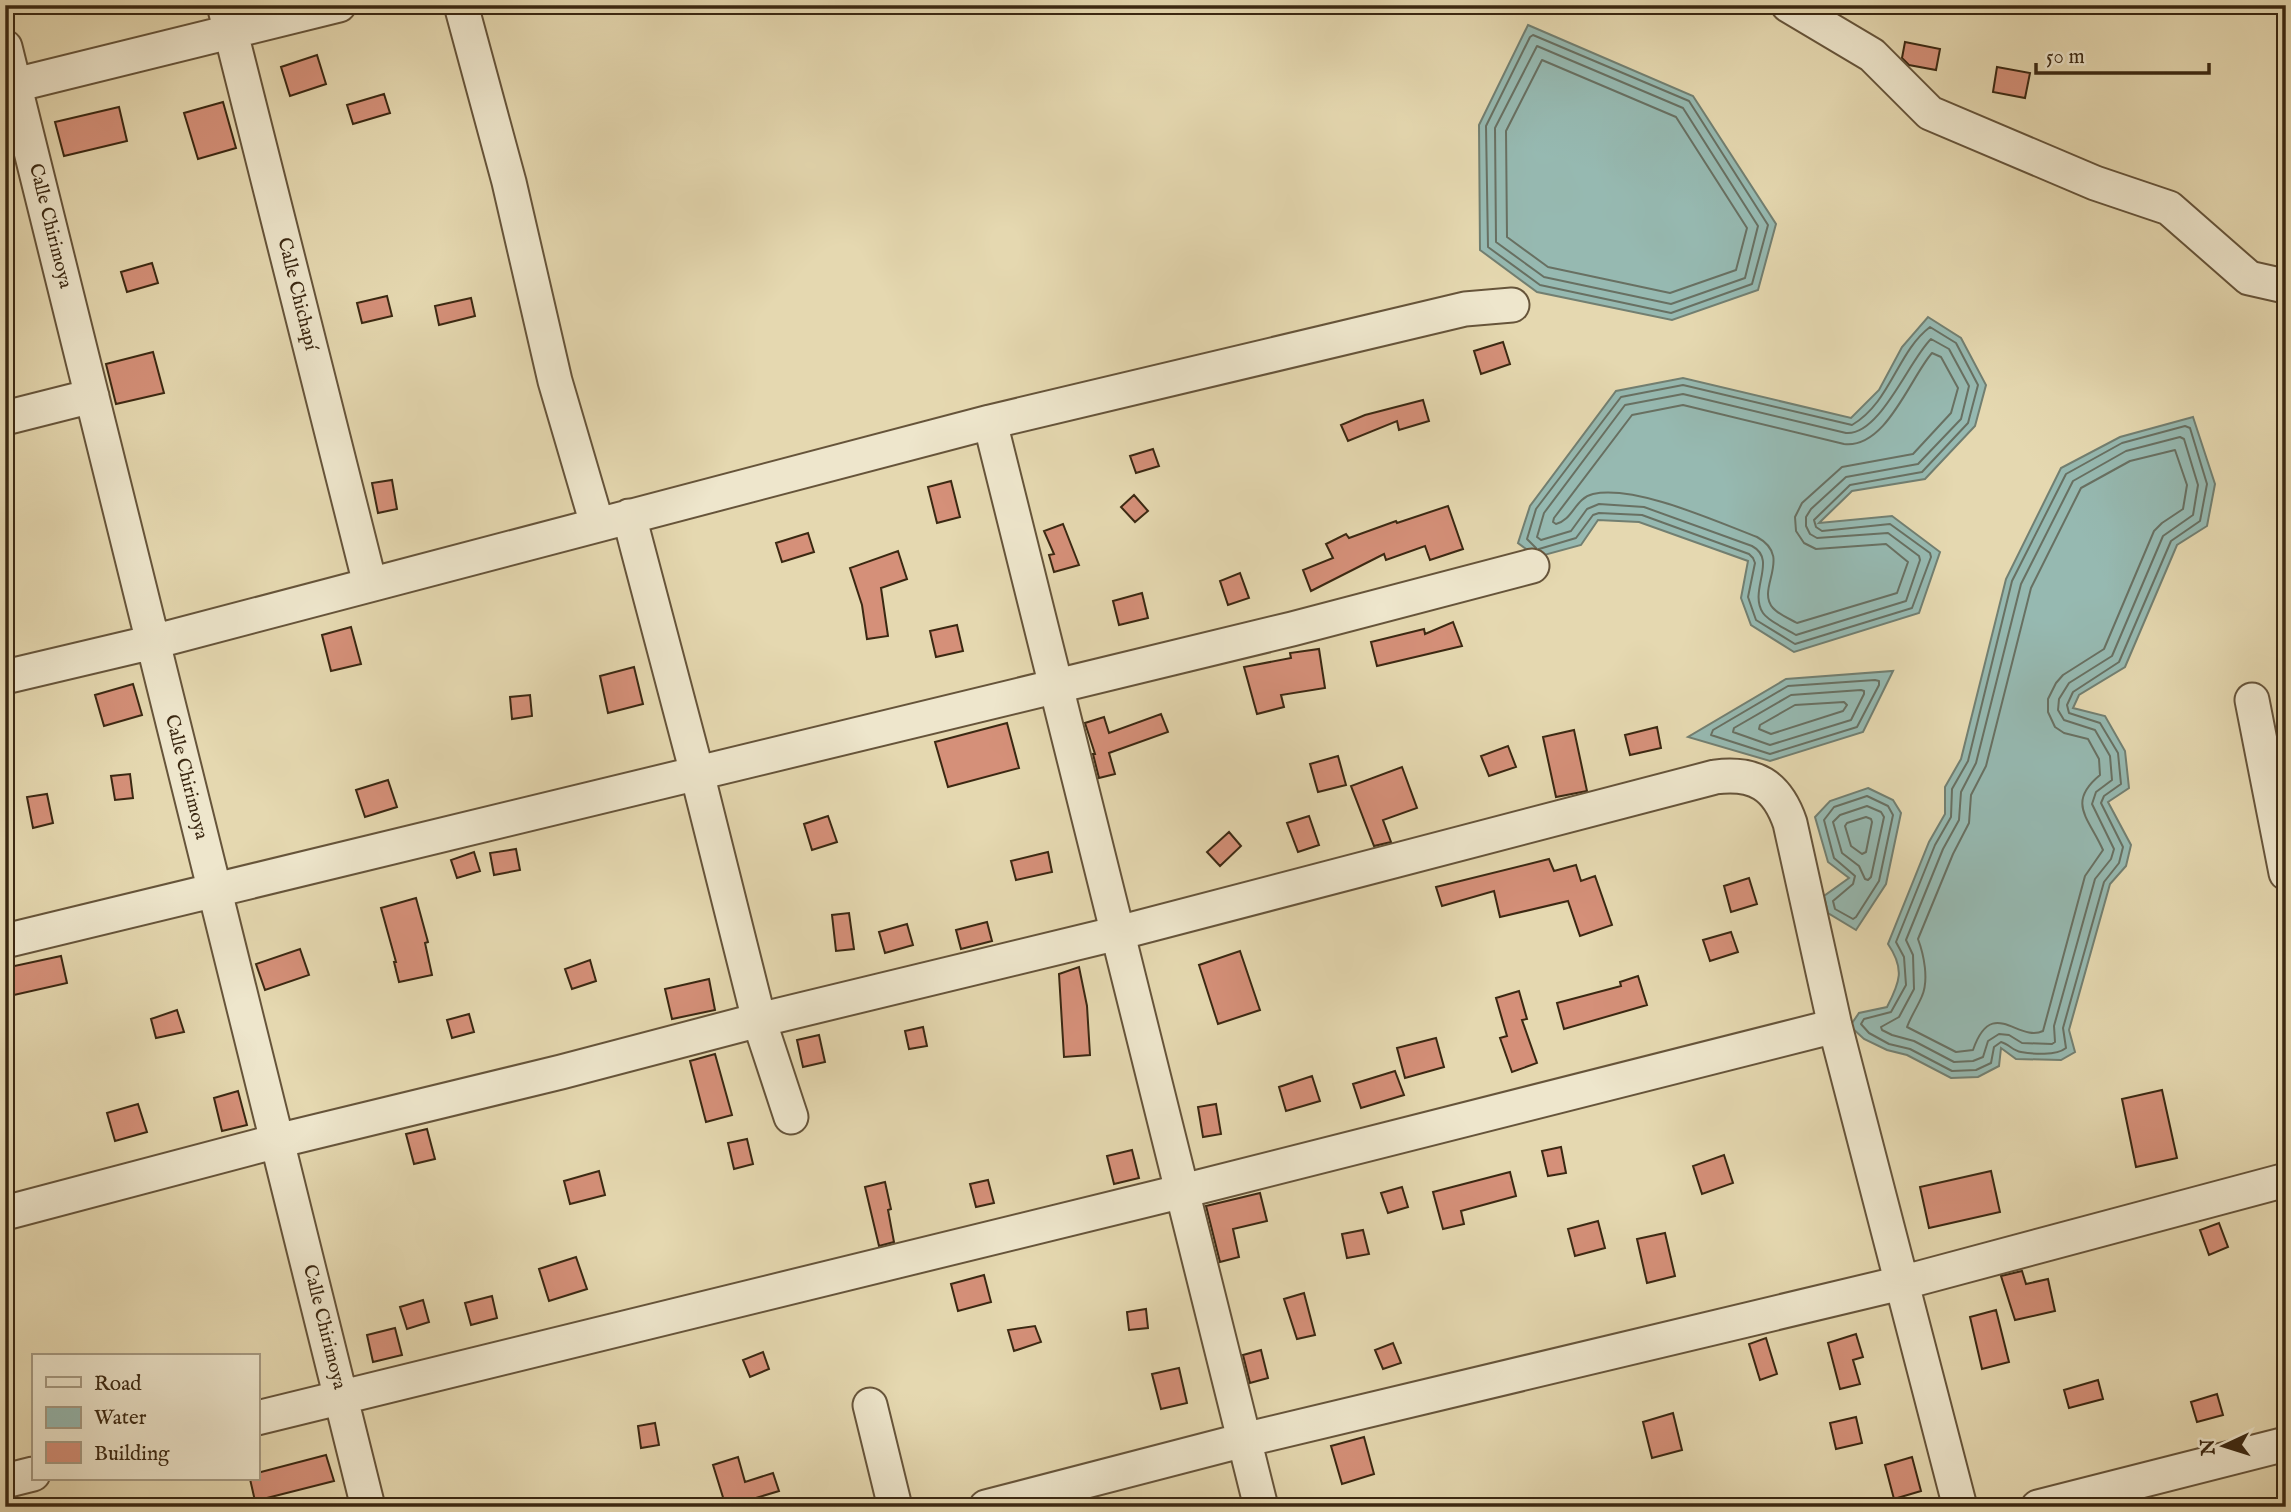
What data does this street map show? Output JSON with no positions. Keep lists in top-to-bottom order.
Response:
{
  "streets": {
    "street": ["Calle Chirimoya", "Calle Chichapí"]
  },
  "legend": ["Road", "Water", "Building"],
  "scale_bar": "50 m",
  "north": "left"
}
